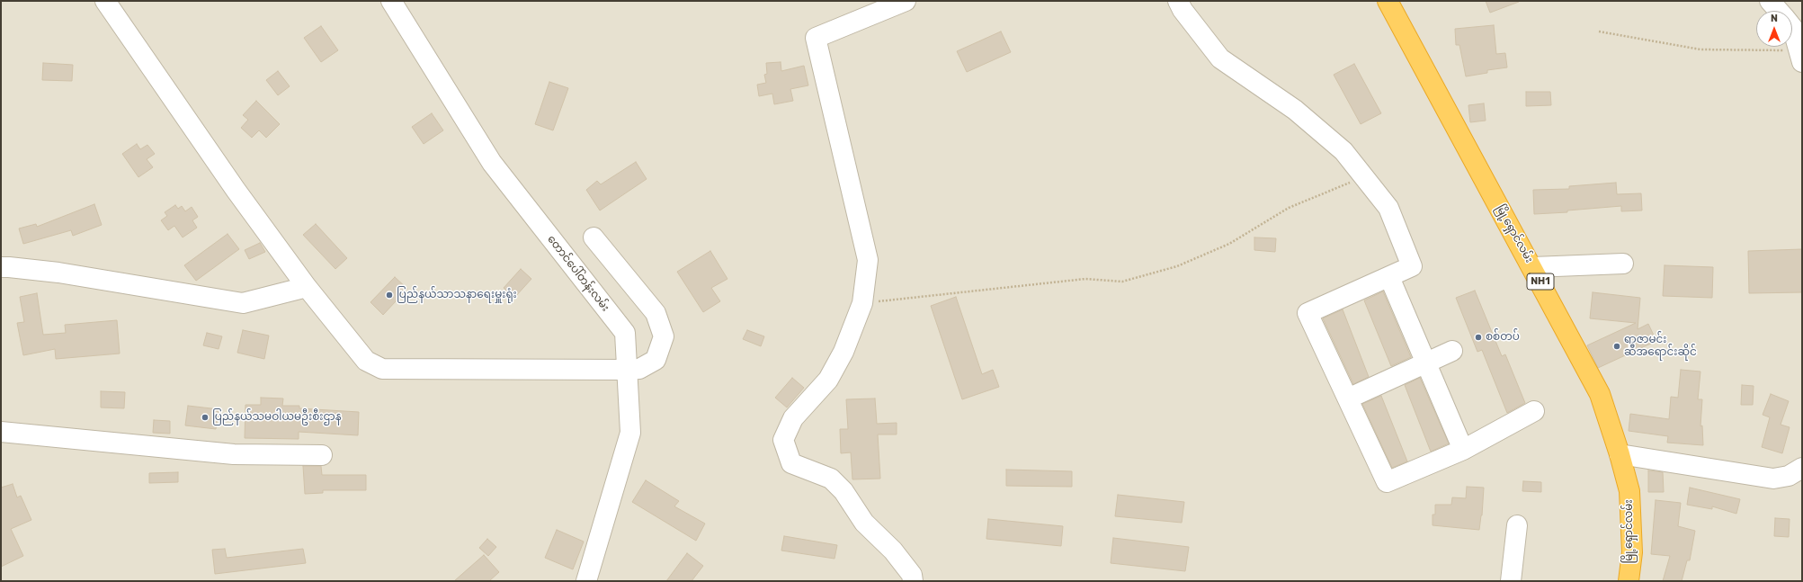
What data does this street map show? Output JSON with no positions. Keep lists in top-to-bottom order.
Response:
{
  "streets": {
    "highway": ["မြို့ရှောင်လမ်း", "NH1"],
    "street": ["တောင်ပေါ်တန်းလမ်း"]
  },
  "places": [
    "ပြည်နယ်သာသနာရေးမှူးရုံး",
    "စစ်တပ်",
    "ရာဇာမင်း ဆီအရောင်းဆိုင်",
    "ပြည်နယ်သမဝါယမဦးစီးဌာန"
  ],
  "north": "top"
}
